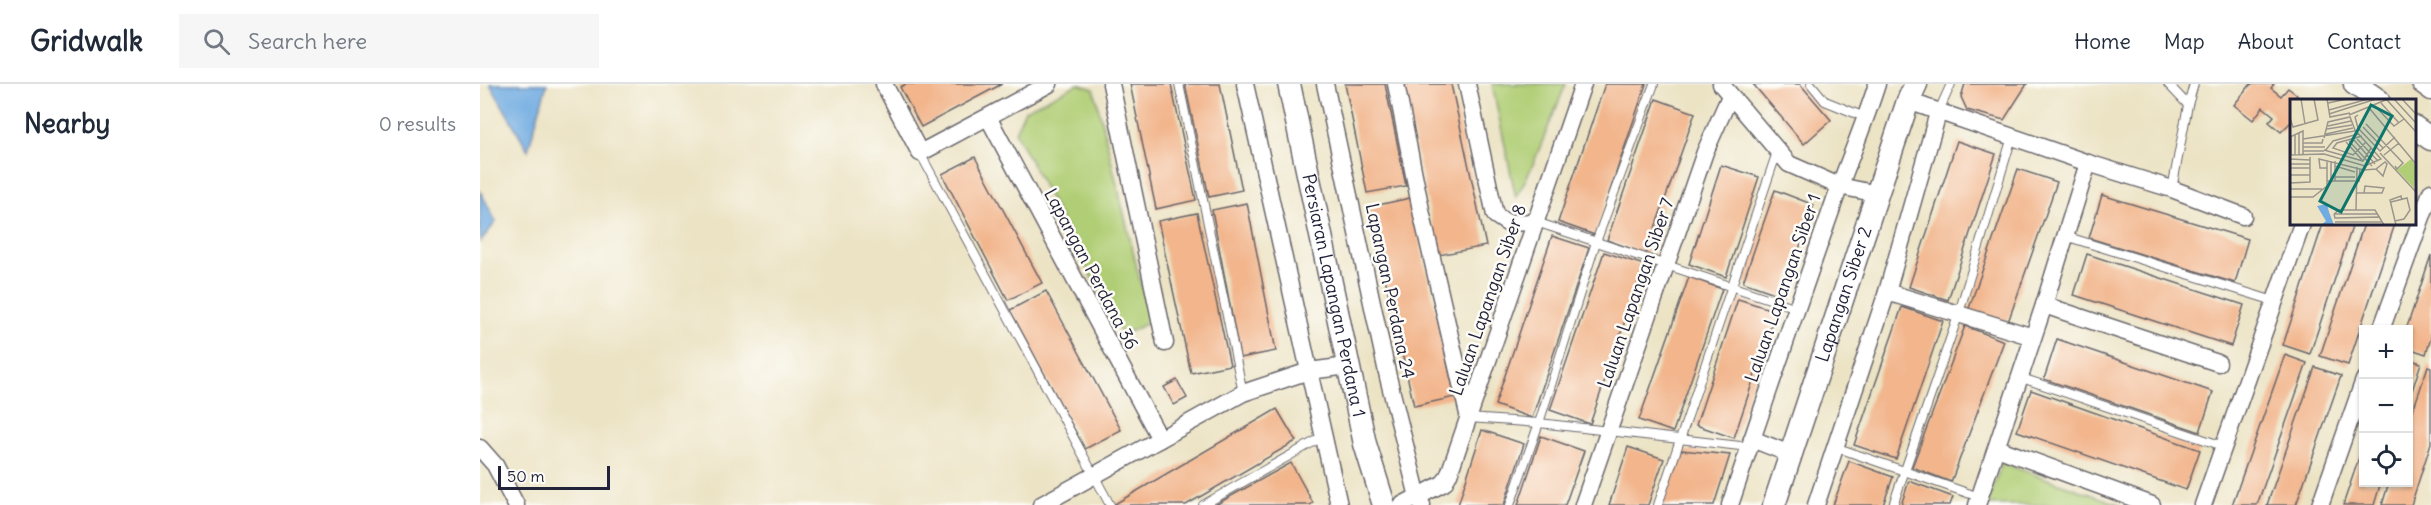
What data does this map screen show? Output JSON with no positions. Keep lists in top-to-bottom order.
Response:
{
  "streets": {
    "street": [
      "Lapangan Perdana 36",
      "Laluan Lapangan Siber 1",
      "Lapangan Perdana 24",
      "Laluan Lapangan Siber 7",
      "Lapangan Siber 2",
      "Persiaran Lapangan Perdana 1",
      "Laluan Lapangan Siber 8"
    ]
  },
  "crossings": [
    ["Lapangan Perdana 24", "Laluan Lapangan Siber 8"]
  ],
  "scale_bar": "50 m",
  "page": {
    "header": "Gridwalk",
    "search": "Search here",
    "nav": [
      "Home",
      "Map",
      "About",
      "Contact"
    ],
    "heading": ["Nearby", "0 results"],
    "map_buttons": ["+", "−"],
    "scale": "50 m"
  }
}
